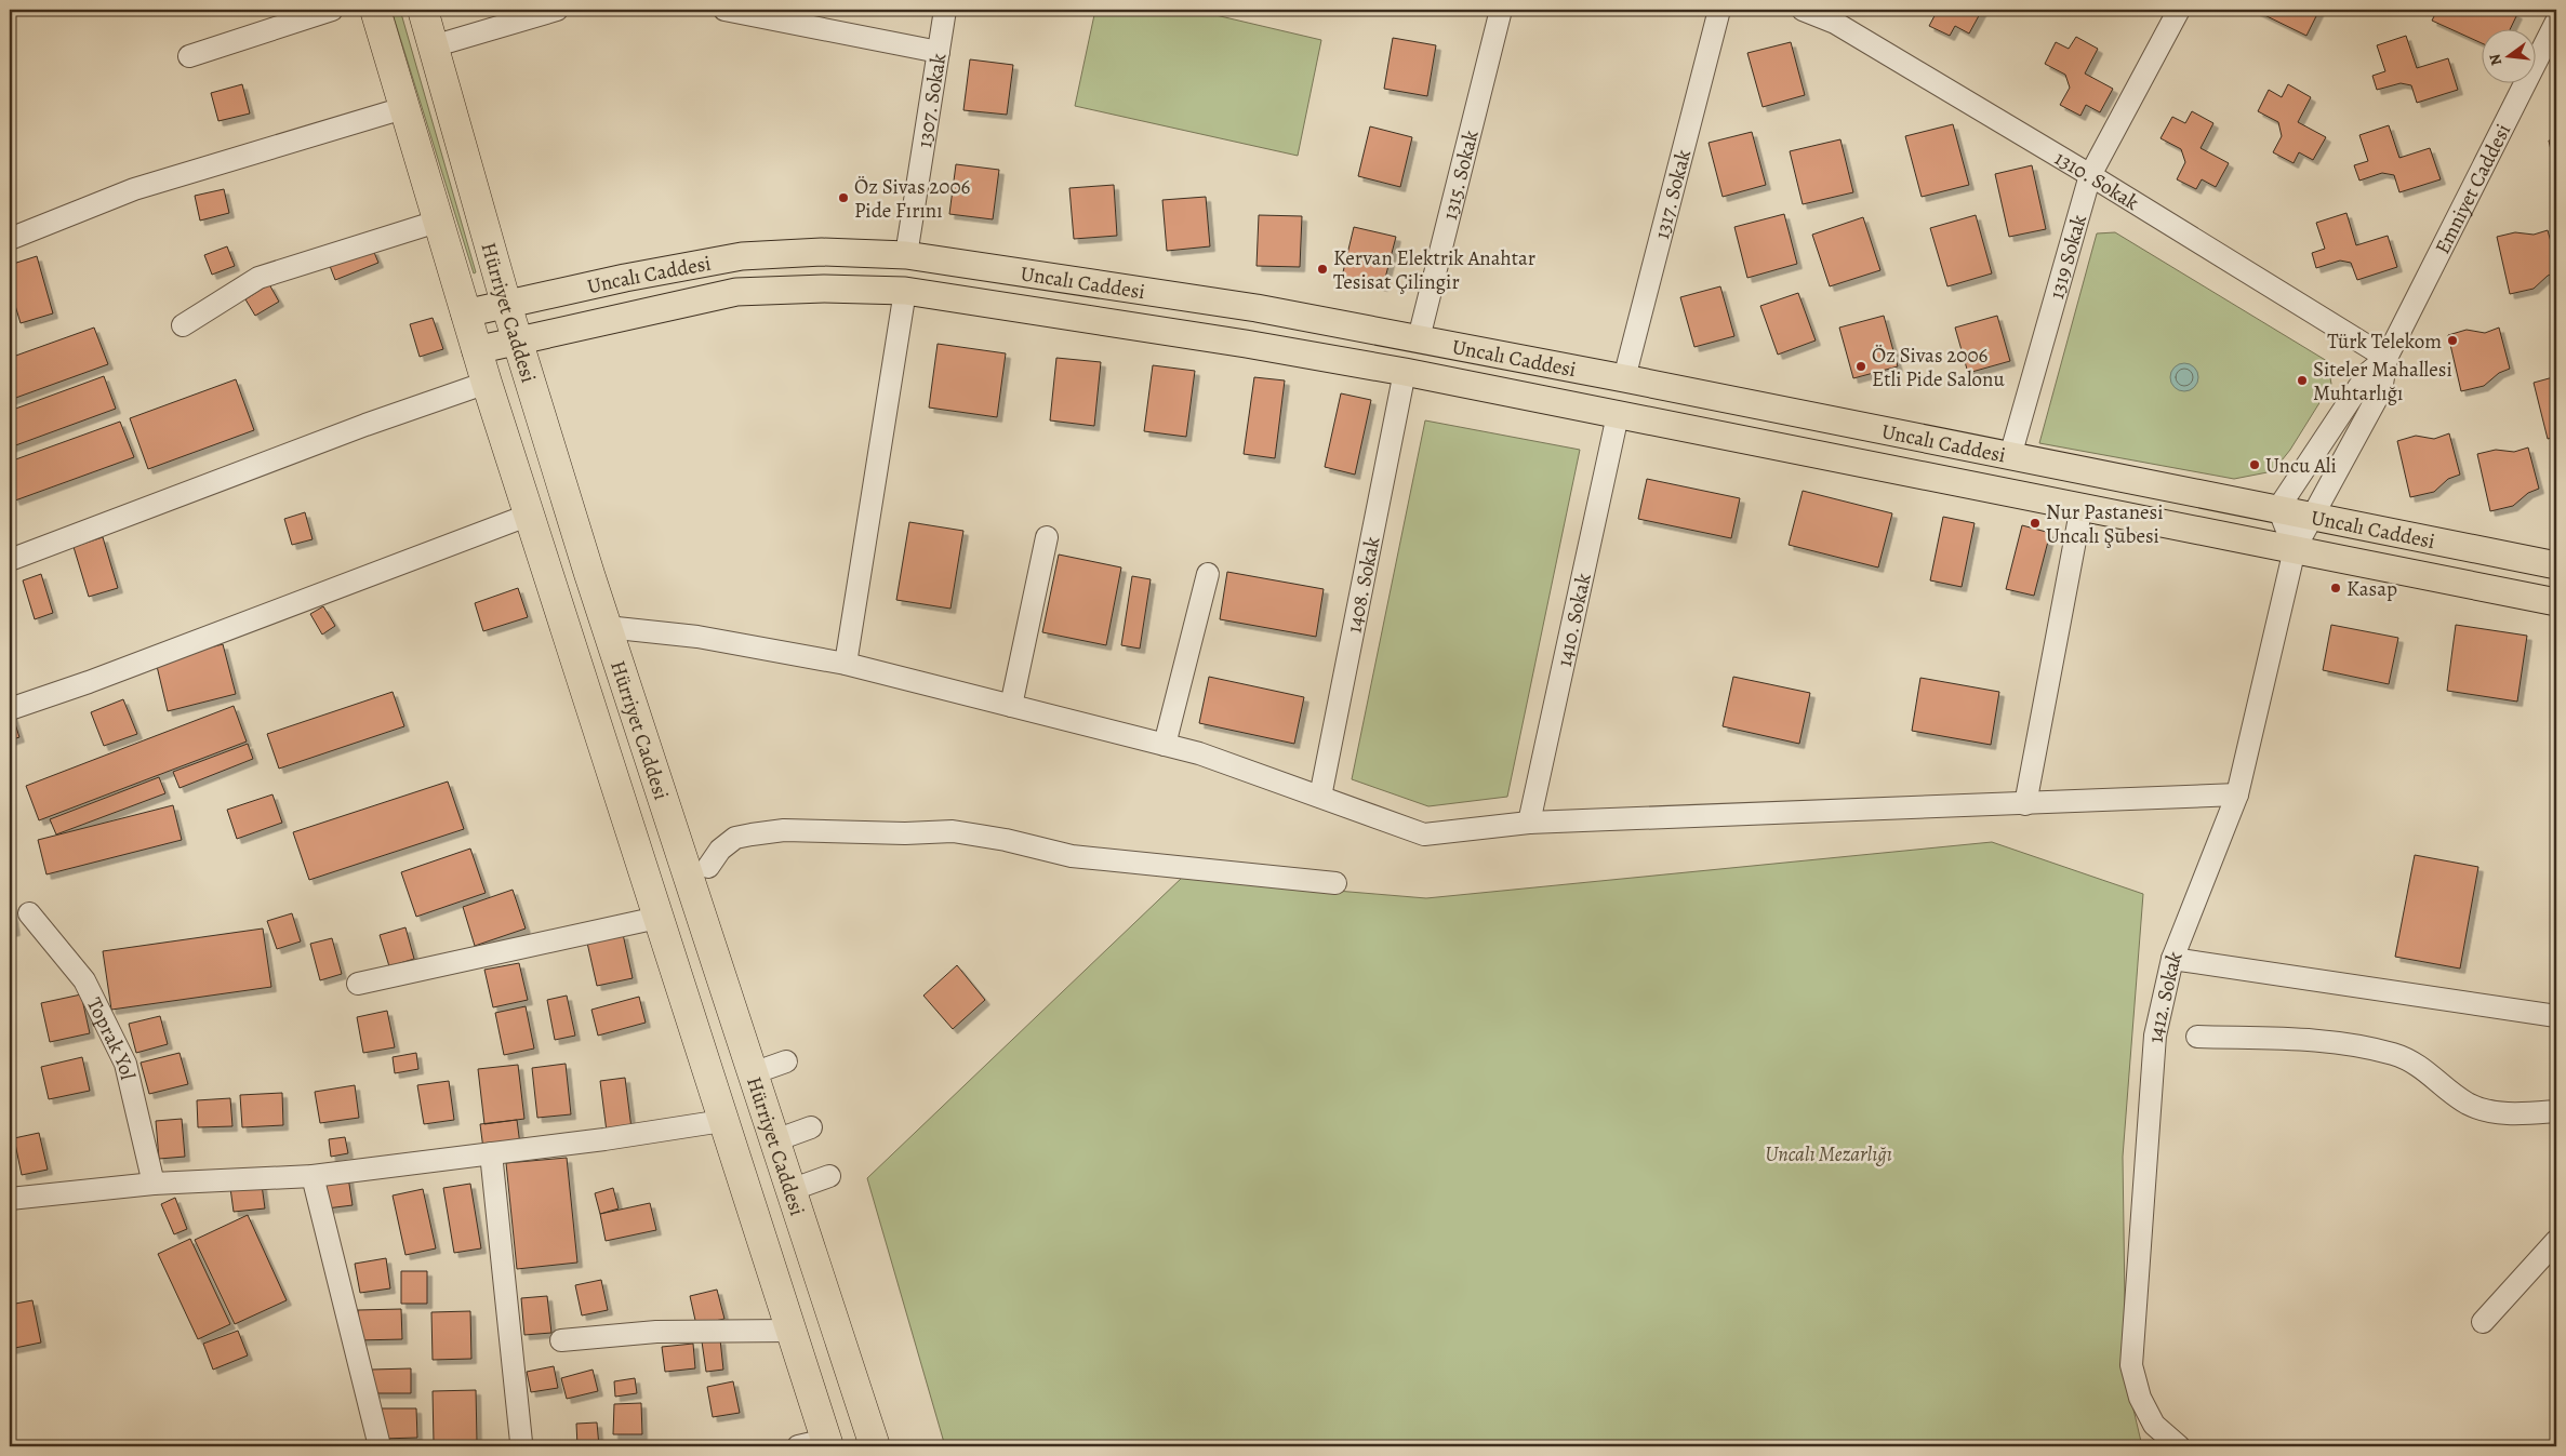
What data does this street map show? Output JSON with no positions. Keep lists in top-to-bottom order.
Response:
{
  "streets": {
    "highway": ["Hürriyet Caddesi"],
    "main road": ["Uncalı Caddesi"],
    "street": [
      "1307. Sokak",
      "1315. Sokak",
      "1310. Sokak",
      "Emniyet Caddesi",
      "1317. Sokak",
      "1319 Sokak",
      "1408. Sokak",
      "1410. Sokak",
      "1412. Sokak",
      "Toprak Yol"
    ]
  },
  "crossings": [
    ["1307. Sokak", "Uncalı Caddesi"],
    ["1315. Sokak", "Uncalı Caddesi"],
    ["1310. Sokak", "Emniyet Caddesi"],
    ["1310. Sokak", "1319 Sokak"],
    ["Emniyet Caddesi", "Uncalı Caddesi"],
    ["Emniyet Caddesi", "1412. Sokak"],
    ["1317. Sokak", "Uncalı Caddesi"],
    ["1319 Sokak", "Uncalı Caddesi"],
    ["Uncalı Caddesi", "Hürriyet Caddesi"],
    ["Uncalı Caddesi", "1408. Sokak"],
    ["Uncalı Caddesi", "1410. Sokak"],
    ["Uncalı Caddesi", "1412. Sokak"]
  ],
  "parks": ["Uncalı Mezarlığı"],
  "places": [
    "Öz Sivas 2006 Pide Fırını",
    "Kervan Elektrik Anahtar Tesisat Çilingir",
    "Türk Telekom",
    "Öz Sivas 2006 Etli Pide Salonu",
    "Siteler Mahallesi Muhtarlığı",
    "Uncu Ali",
    "Nur Pastanesi Uncalı Şubesi",
    "Kasap"
  ],
  "north": "left"
}
